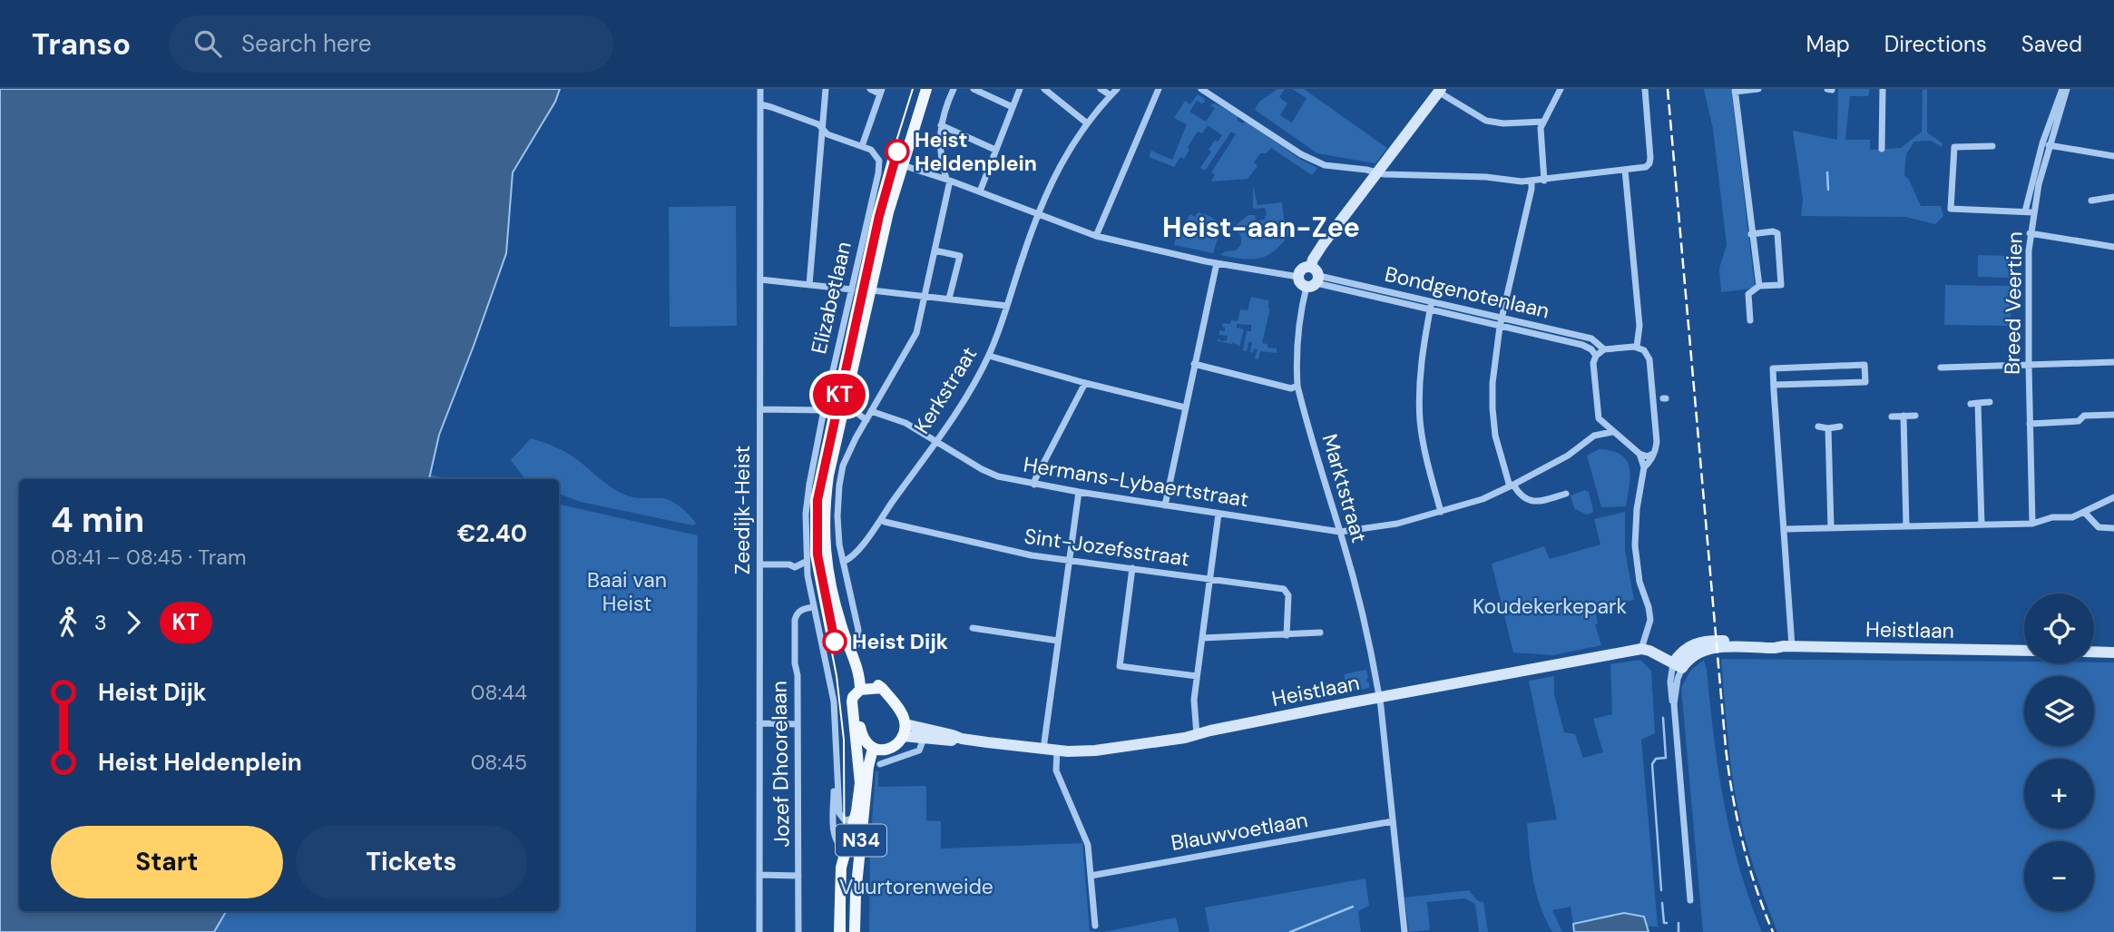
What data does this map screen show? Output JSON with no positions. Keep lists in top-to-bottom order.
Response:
{
  "streets": {
    "main road": ["Heistlaan", "N34"],
    "street": [
      "Bondgenotenlaan",
      "Elizabetlaan",
      "Breed Veertien",
      "Kerkstraat",
      "Hermans-Lybaertstraat",
      "Marktstraat",
      "Zeedijk-Heist",
      "Sint-Jozefsstraat",
      "Jozef Dhoorelaan",
      "Blauwvoetlaan"
    ]
  },
  "crossings": [
    ["Bondgenotenlaan", "Marktstraat"],
    ["Elizabetlaan", "Jozef Dhoorelaan"],
    ["Elizabetlaan", "N34"],
    ["Kerkstraat", "Hermans-Lybaertstraat"],
    ["Kerkstraat", "Sint-Jozefsstraat"],
    ["Hermans-Lybaertstraat", "Marktstraat"],
    ["Marktstraat", "Heistlaan"],
    ["Marktstraat", "Blauwvoetlaan"],
    ["Heistlaan", "N34"]
  ],
  "districts": ["Heist-aan-Zee"],
  "parks": ["Baai van Heist", "Koudekerkepark", "Vuurtorenweide"],
  "places": ["Heist Heldenplein", "Heist Dijk"],
  "lines": ["tram line KT"],
  "page": {
    "header": "Transo",
    "search": "Search here",
    "nav": ["Map", "Directions", "Saved"],
    "on_map": "KT",
    "heading": ["4 min", "08:41 – 08:45 · Tram", "€2.40"],
    "legs": ["3", "KT"],
    "map_buttons": ["+", "−"],
    "list": [
      {
        "name": "Heist Dijk",
        "value": "08:44"
      },
      {
        "name": "Heist Heldenplein",
        "value": "08:45"
      }
    ],
    "buttons": ["Start", "Tickets"]
  }
}
